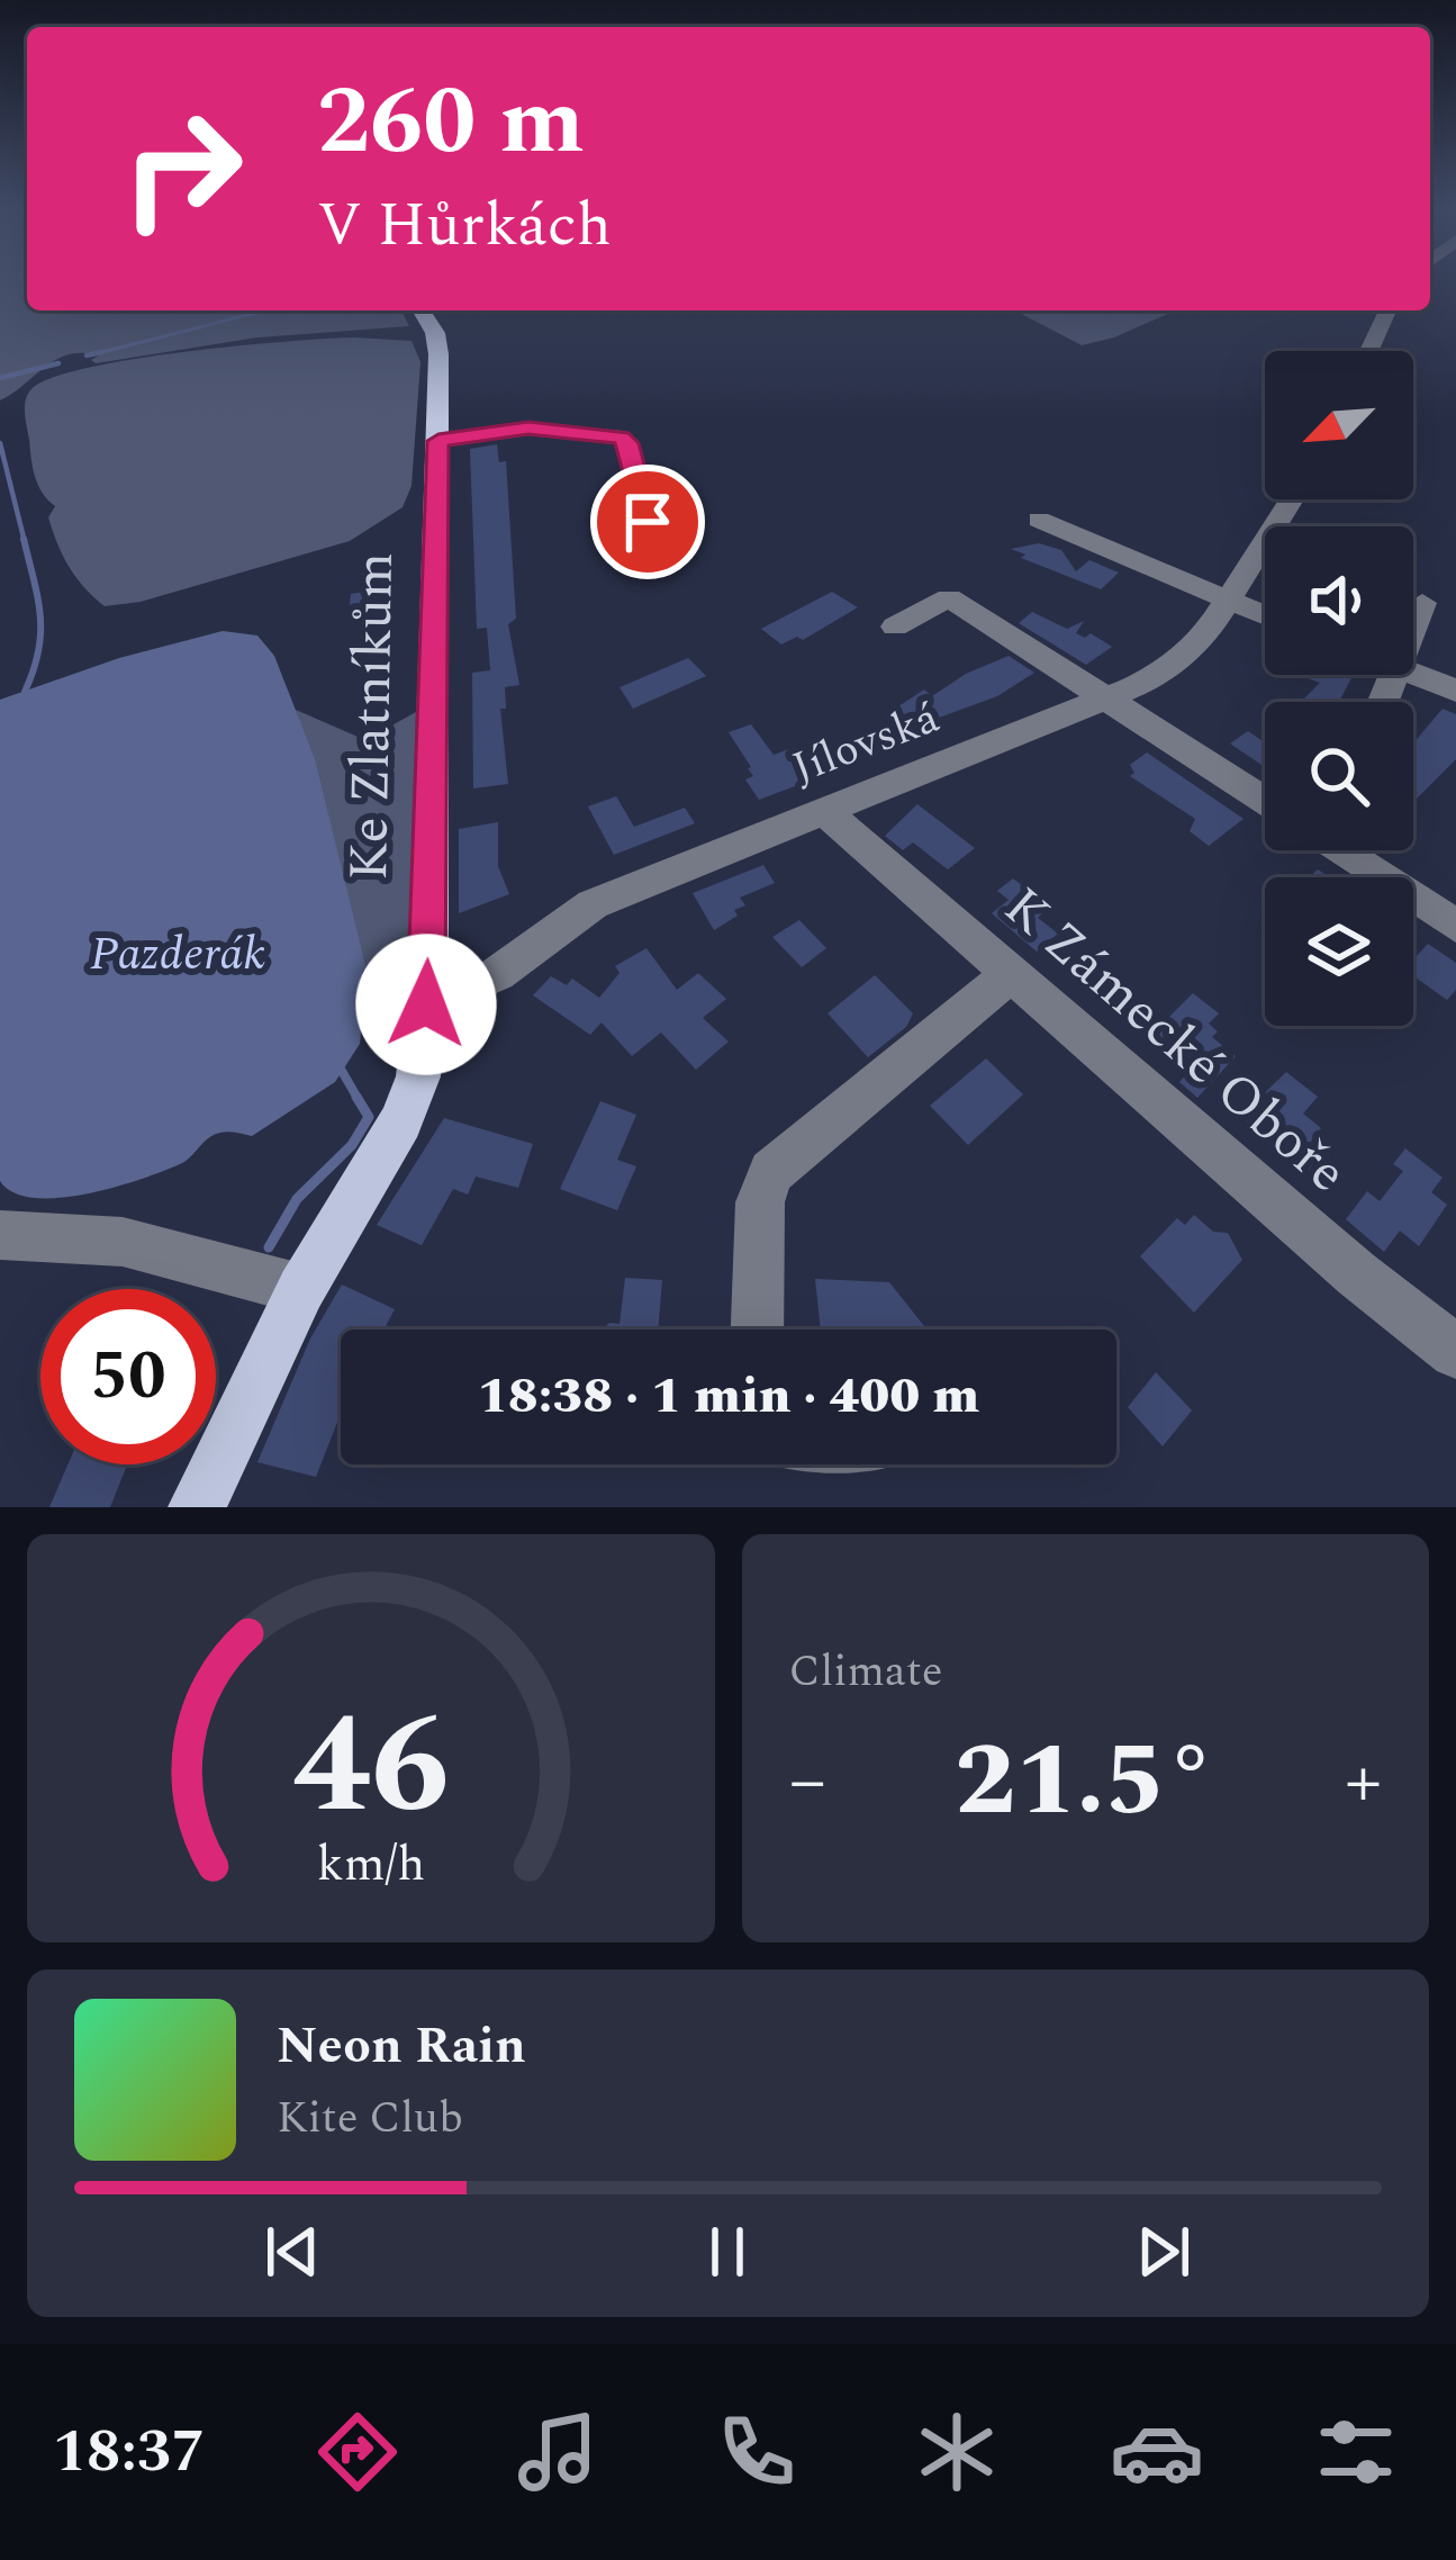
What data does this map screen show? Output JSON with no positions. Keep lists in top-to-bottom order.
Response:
{
  "streets": {
    "main road": ["Ke Zlatníkům"],
    "street": ["Jílovská", "K Zámecké Oboře"]
  },
  "crossings": [
    ["Ke Zlatníkům", "Jílovská"],
    ["Jílovská", "K Zámecké Oboře"]
  ],
  "water": ["Pazderák"],
  "north": "bottom left",
  "page": {
    "turn": ["260 m", "V Hůrkách"],
    "limit": "50",
    "trip": "18:38 · 1 min · 400 m",
    "tile": "Climate",
    "heat": ["−", "21.5°", "+"],
    "song": ["Neon Rain", "Kite Club"],
    "tabs": "18:37",
    "gauge": ["46", "km/h"]
  }
}
